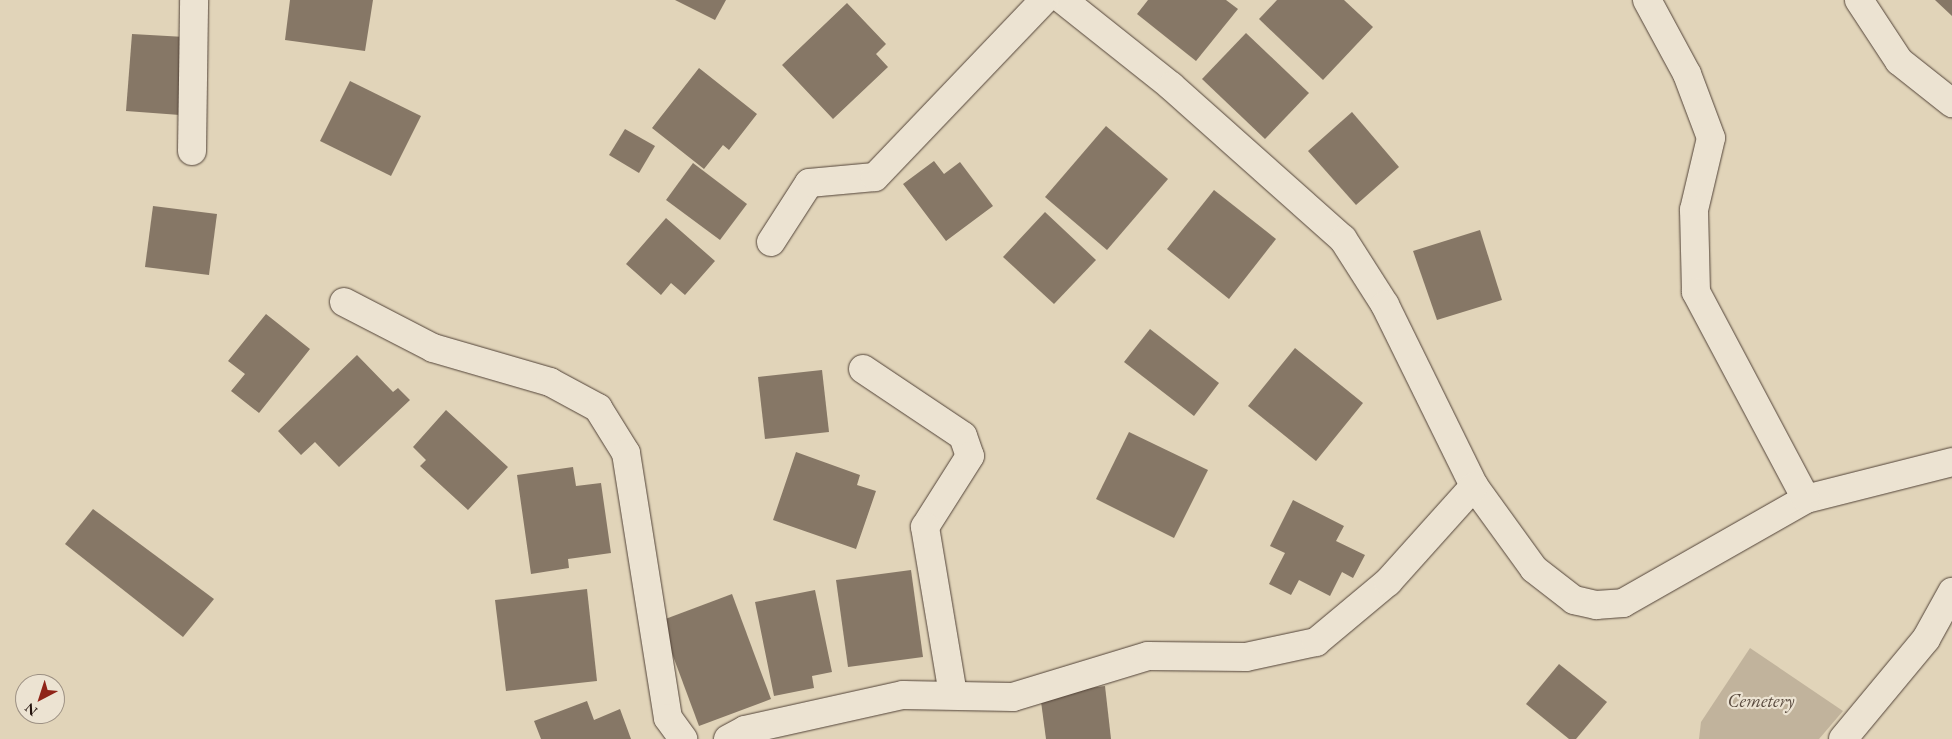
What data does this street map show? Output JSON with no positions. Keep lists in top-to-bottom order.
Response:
{
  "parks": ["Cemetery"],
  "north": "bottom left"
}
